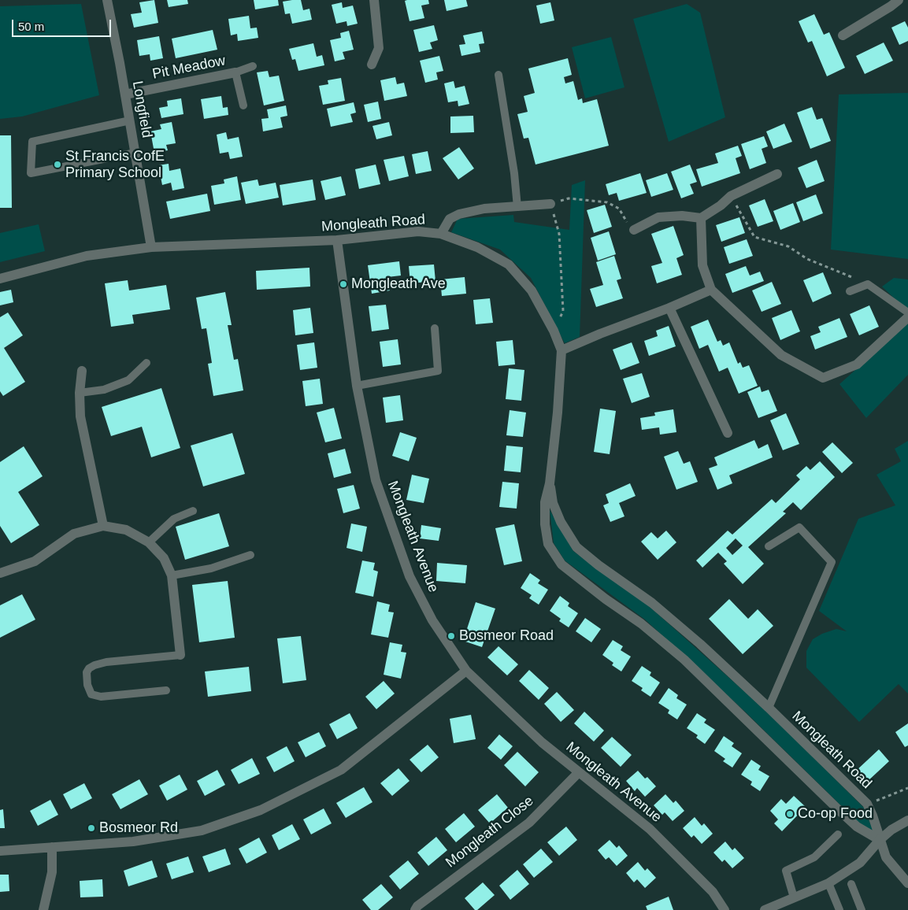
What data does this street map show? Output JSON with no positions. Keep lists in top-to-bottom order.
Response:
{
  "streets": {
    "street": [
      "Pit Meadow",
      "Longfield",
      "Mongleath Road",
      "Mongleath Avenue",
      "Mongleath Close"
    ]
  },
  "crossings": [
    ["Pit Meadow", "Longfield"],
    ["Longfield", "Mongleath Road"],
    ["Mongleath Road", "Mongleath Avenue"],
    ["Mongleath Avenue", "Mongleath Close"]
  ],
  "places": [
    "St Francis CofE Primary School",
    "Mongleath Ave",
    "Bosmeor Road",
    "Co-op Food",
    "Bosmeor Rd"
  ],
  "scale_bar": "50 m"
}
